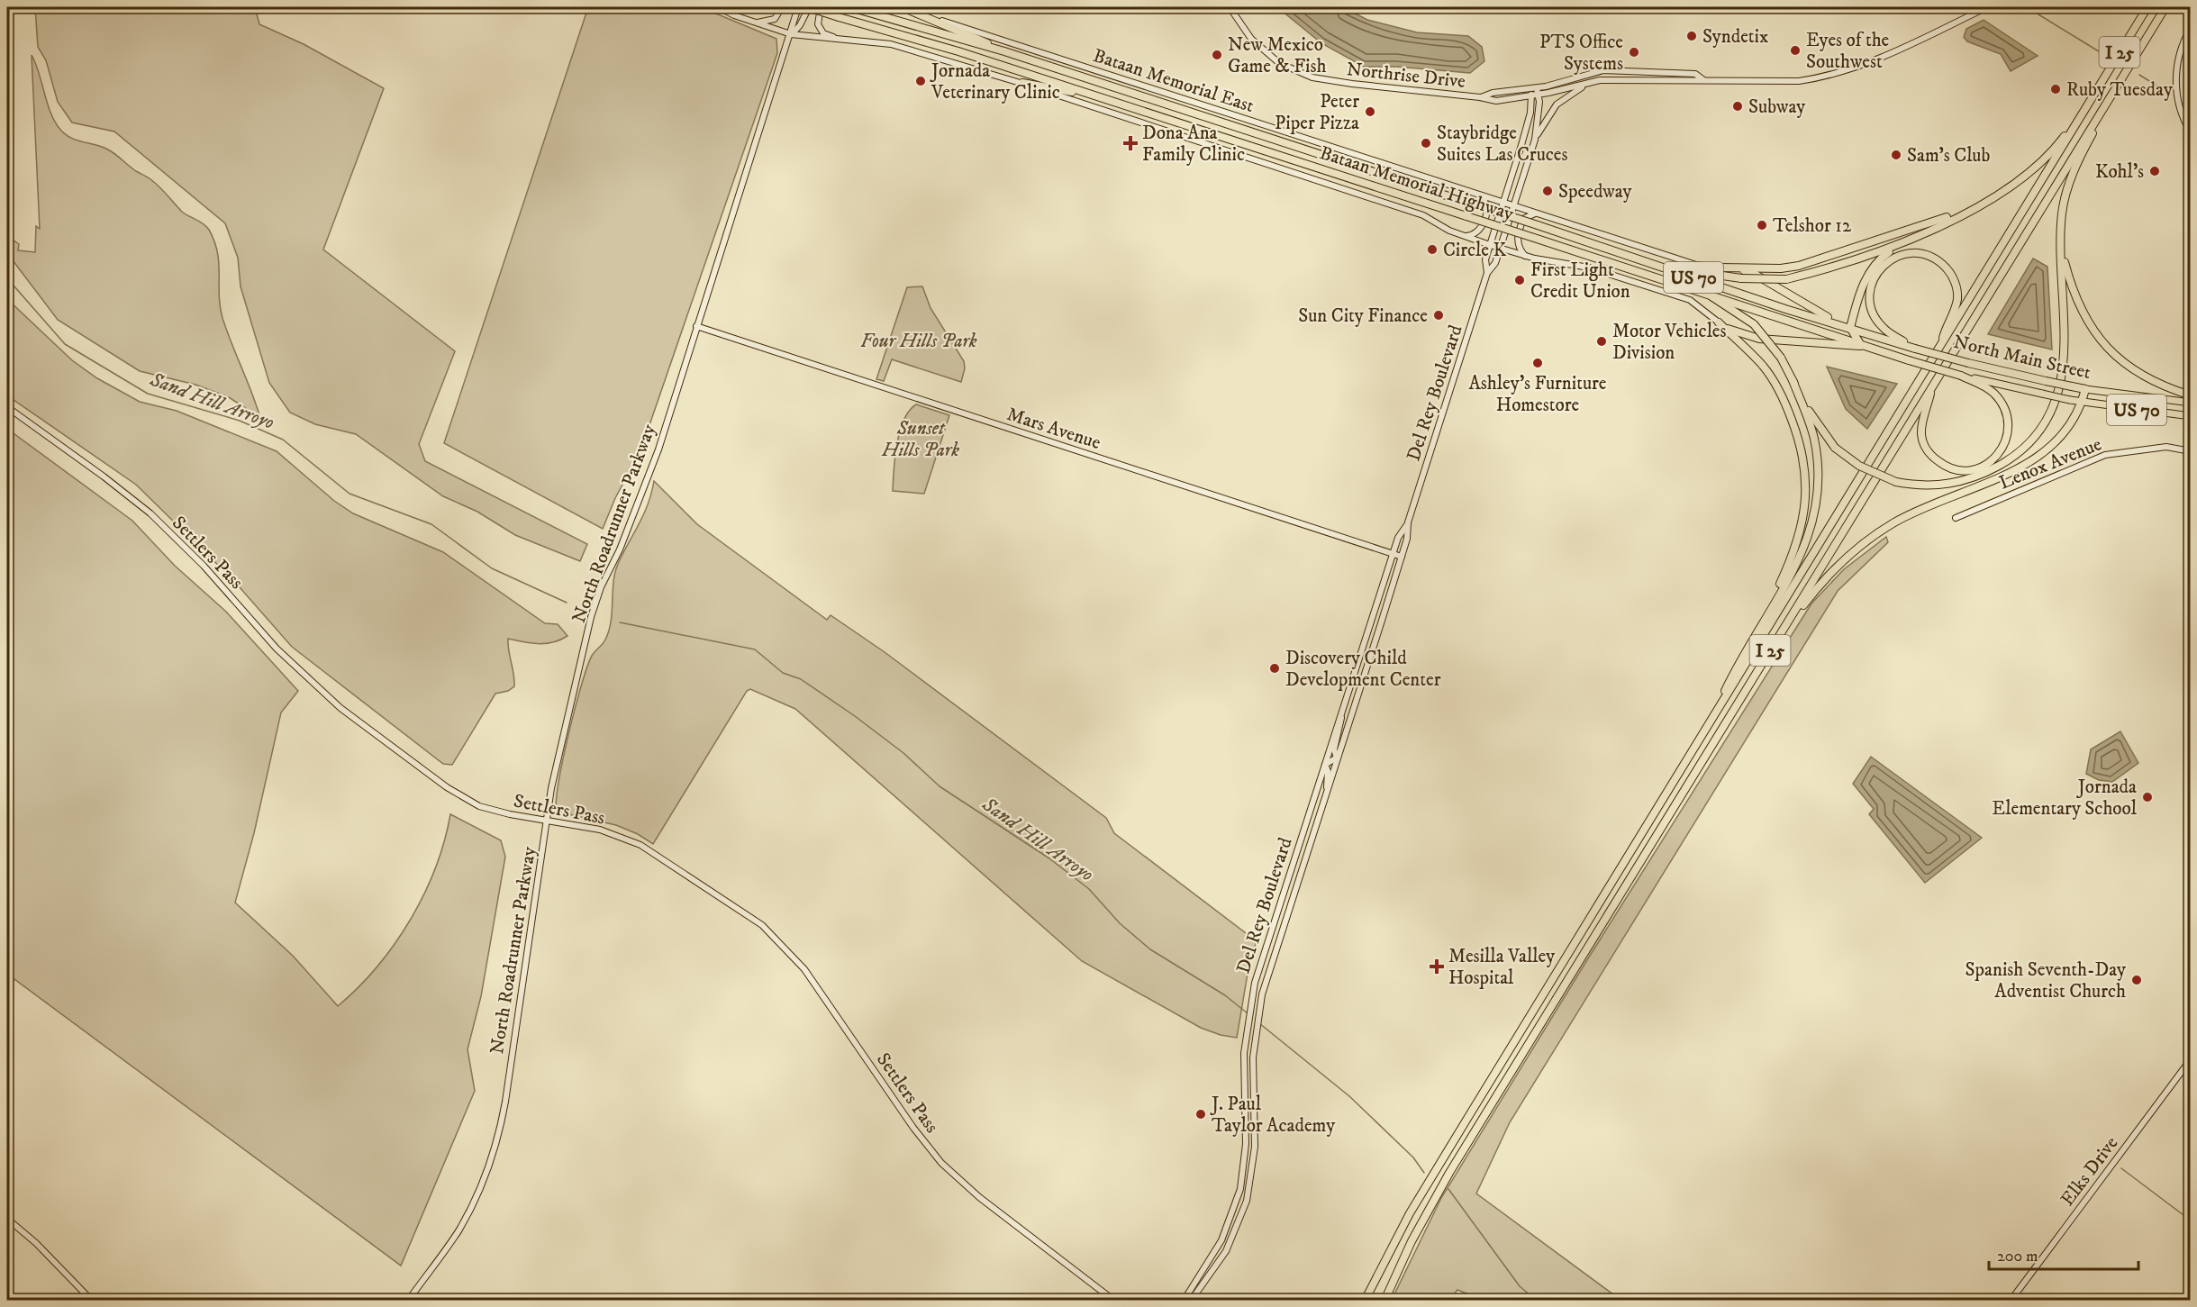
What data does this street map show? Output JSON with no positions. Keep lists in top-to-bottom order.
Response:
{
  "streets": {
    "highway": [
      "I 25",
      "Bataan Memorial Highway",
      "US 70",
      "North Main Street"
    ],
    "main road": [
      "Northrise Drive",
      "Bataan Memorial East",
      "Del Rey Boulevard",
      "Mars Avenue",
      "Lenox Avenue",
      "North Roadrunner Parkway",
      "Settlers Pass",
      "Elks Drive"
    ]
  },
  "crossings": [
    ["Northrise Drive", "Del Rey Boulevard"],
    ["Bataan Memorial East", "Del Rey Boulevard"],
    ["Bataan Memorial Highway", "US 70"],
    ["Bataan Memorial Highway", "North Main Street"],
    ["Bataan Memorial Highway", "North Roadrunner Parkway"],
    ["US 70", "North Main Street"],
    ["Del Rey Boulevard", "Mars Avenue"],
    ["Mars Avenue", "North Roadrunner Parkway"],
    ["North Roadrunner Parkway", "Settlers Pass"]
  ],
  "water": ["Sand Hill Arroyo"],
  "parks": ["Four Hills Park", "Sunset Hills Park"],
  "places": {
    "other": [
      "Syndetix",
      "Eyes of the Southwest",
      "PTS Office Systems",
      "New Mexico Game & Fish",
      "Jornada Veterinary Clinic",
      "Ruby Tuesday",
      "Subway",
      "Peter Piper Pizza",
      "Staybridge Suites Las Cruces",
      "Sam's Club",
      "Kohl's",
      "Speedway",
      "Telshor 12",
      "Circle K",
      "First Light Credit Union",
      "Sun City Finance",
      "Motor Vehicles Division",
      "Ashley's Furniture Homestore",
      "Discovery Child Development Center",
      "Jornada Elementary School",
      "Spanish Seventh-Day Adventist Church",
      "J. Paul Taylor Academy"
    ],
    "health": ["Dona Ana Family Clinic", "Mesilla Valley Hospital"]
  },
  "scale_bar": "200 m"
}
